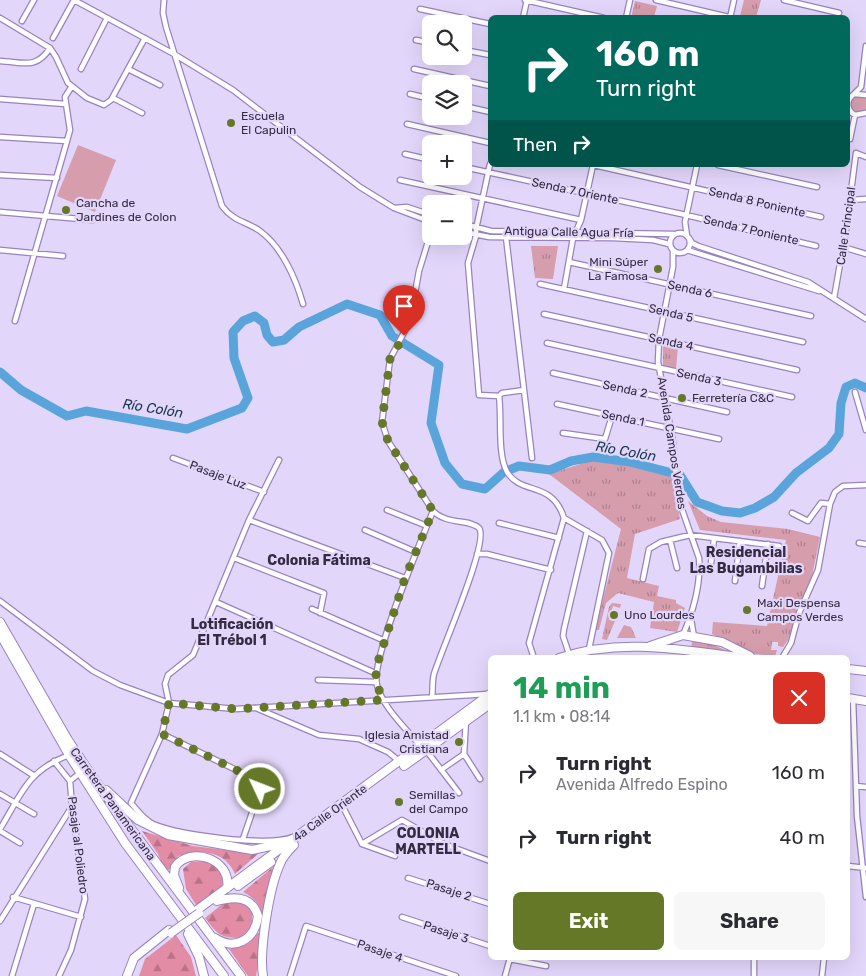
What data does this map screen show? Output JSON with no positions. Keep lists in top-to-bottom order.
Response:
{
  "streets": {
    "highway": ["Carretera Panamericana", "4a Calle Oriente"],
    "street": [
      "Senda 7 Oriente",
      "Senda 8 Poniente",
      "Calle Principal",
      "Senda 7 Poniente",
      "Antigua Calle Agua Fría",
      "Senda 6",
      "Senda 5",
      "Senda 4",
      "Senda 3",
      "Senda 2",
      "Senda 1",
      "Avenida Campos Verdes",
      "Pasaje Luz",
      "Pasaje al Poliedro",
      "Pasaje 2",
      "Pasaje 3",
      "Pasaje 4"
    ]
  },
  "crossings": [
    ["Senda 7 Oriente", "Senda 7 Poniente"],
    ["Antigua Calle Agua Fría", "Avenida Campos Verdes"],
    ["Senda 6", "Avenida Campos Verdes"],
    ["Senda 5", "Avenida Campos Verdes"],
    ["Senda 4", "Avenida Campos Verdes"],
    ["Senda 3", "Avenida Campos Verdes"],
    ["Senda 2", "Avenida Campos Verdes"],
    ["Senda 1", "Avenida Campos Verdes"],
    ["Carretera Panamericana", "4a Calle Oriente"],
    ["Carretera Panamericana", "Pasaje al Poliedro"]
  ],
  "districts": [
    "Residencial Las Bugambilias",
    "Colonia Fátima",
    "Lotificación El Trébol 1",
    "COLONIA MARTELL"
  ],
  "water": ["Río Colón"],
  "places": [
    "Escuela El Capulin",
    "Cancha de Jardines de Colon",
    "Mini Súper La Famosa",
    "Ferretería C&C",
    "Maxi Despensa Campos Verdes",
    "Uno Lourdes",
    "Iglesia Amistad Cristiana",
    "Semillas del Campo"
  ],
  "page": {
    "map_buttons": ["+", "−"],
    "turn": ["160 m", "Turn right"],
    "then": "Then",
    "heading": ["14 min", "1.1 km · 08:14"],
    "list": [
      {
        "name": "Turn right",
        "note": "Avenida Alfredo Espino",
        "value": "160 m"
      },
      {
        "name": "Turn right",
        "value": "40 m"
      }
    ],
    "buttons": ["Exit", "Share"]
  }
}
